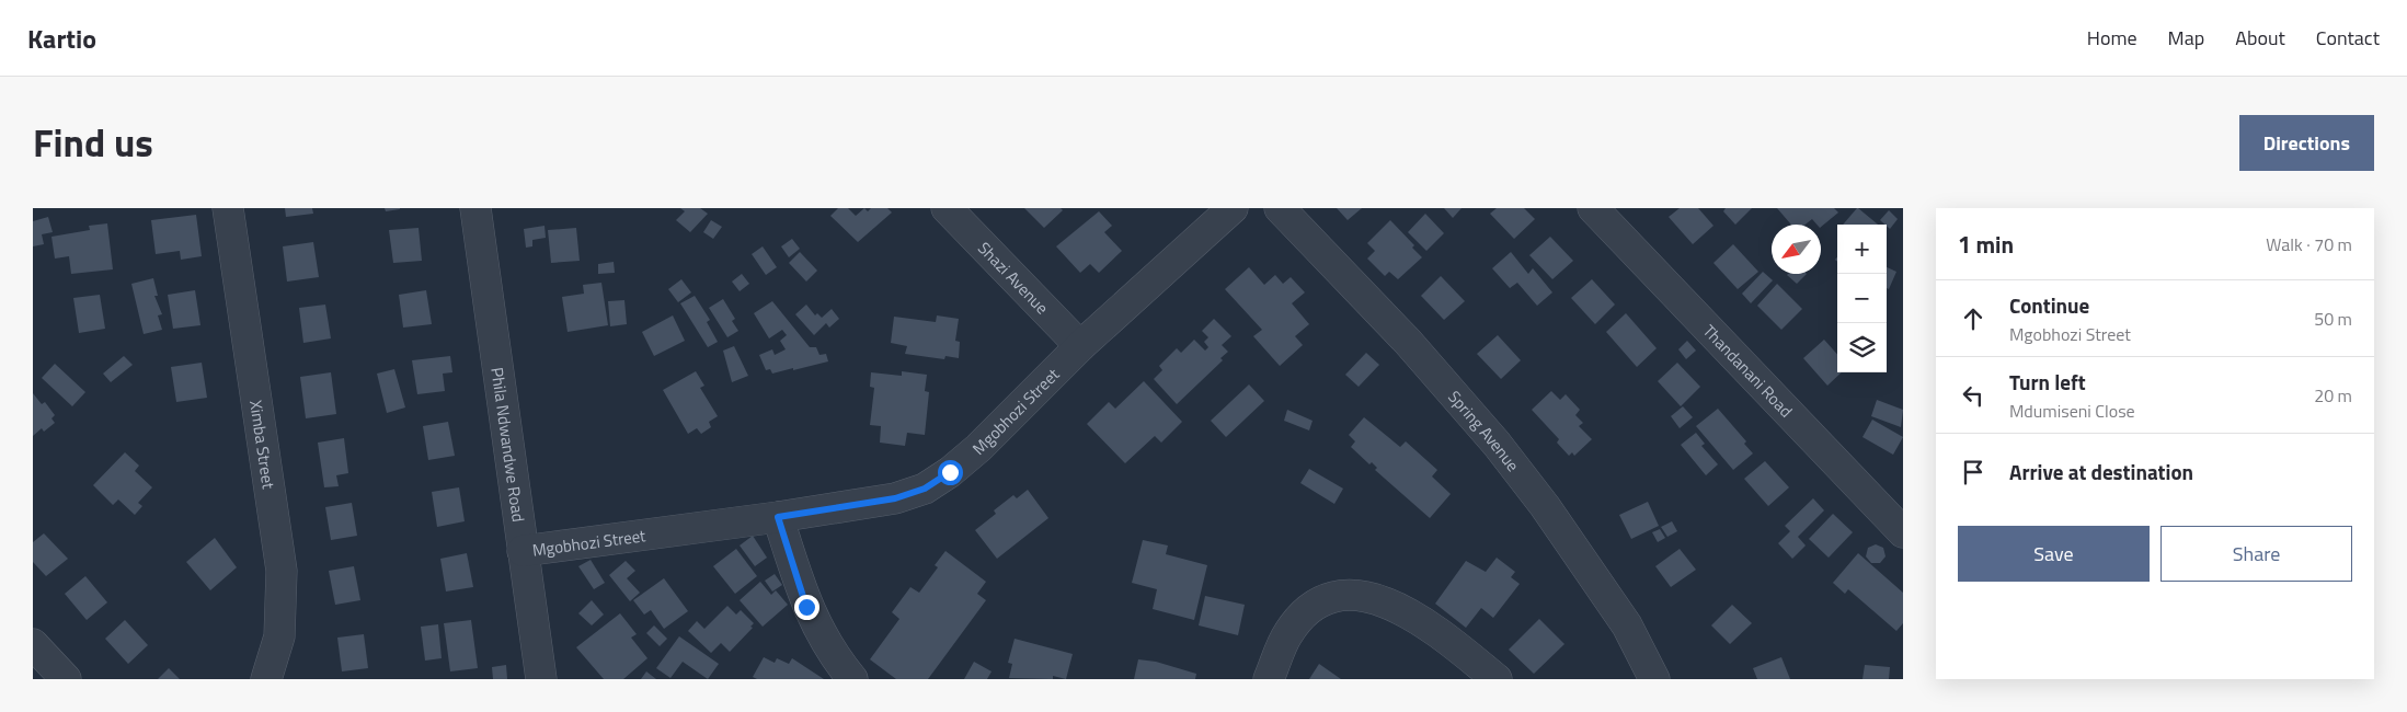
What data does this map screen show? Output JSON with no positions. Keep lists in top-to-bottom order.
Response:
{
  "streets": {
    "street": [
      "Shazi Avenue",
      "Thandanani Road",
      "Mgobhozi Street",
      "Spring Avenue",
      "Phila Ndwandwe Road",
      "Ximba Street"
    ]
  },
  "crossings": [
    ["Shazi Avenue", "Mgobhozi Street"],
    ["Mgobhozi Street", "Phila Ndwandwe Road"]
  ],
  "north": "bottom left",
  "page": {
    "header": "Kartio",
    "nav": [
      "Home",
      "Map",
      "About",
      "Contact"
    ],
    "title": "Find us",
    "buttons": [
      "Directions",
      ["Save", "Share"]
    ],
    "heading": ["1 min", "Walk · 70 m"],
    "map_buttons": ["+", "−"],
    "list": [
      ["Continue", "Mgobhozi Street", "50 m"],
      ["Turn left", "Mdumiseni Close", "20 m"],
      "Arrive at destination"
    ]
  }
}
